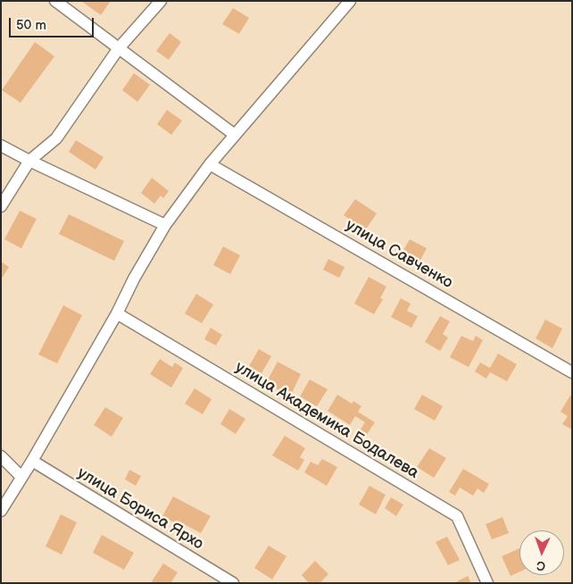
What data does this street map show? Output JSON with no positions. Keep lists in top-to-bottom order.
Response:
{
  "streets": {
    "street": ["улица Савченко", "улица Академика Бодалева", "улица Бориса Ярхо"]
  },
  "scale_bar": "50 m",
  "north": "bottom"
}
